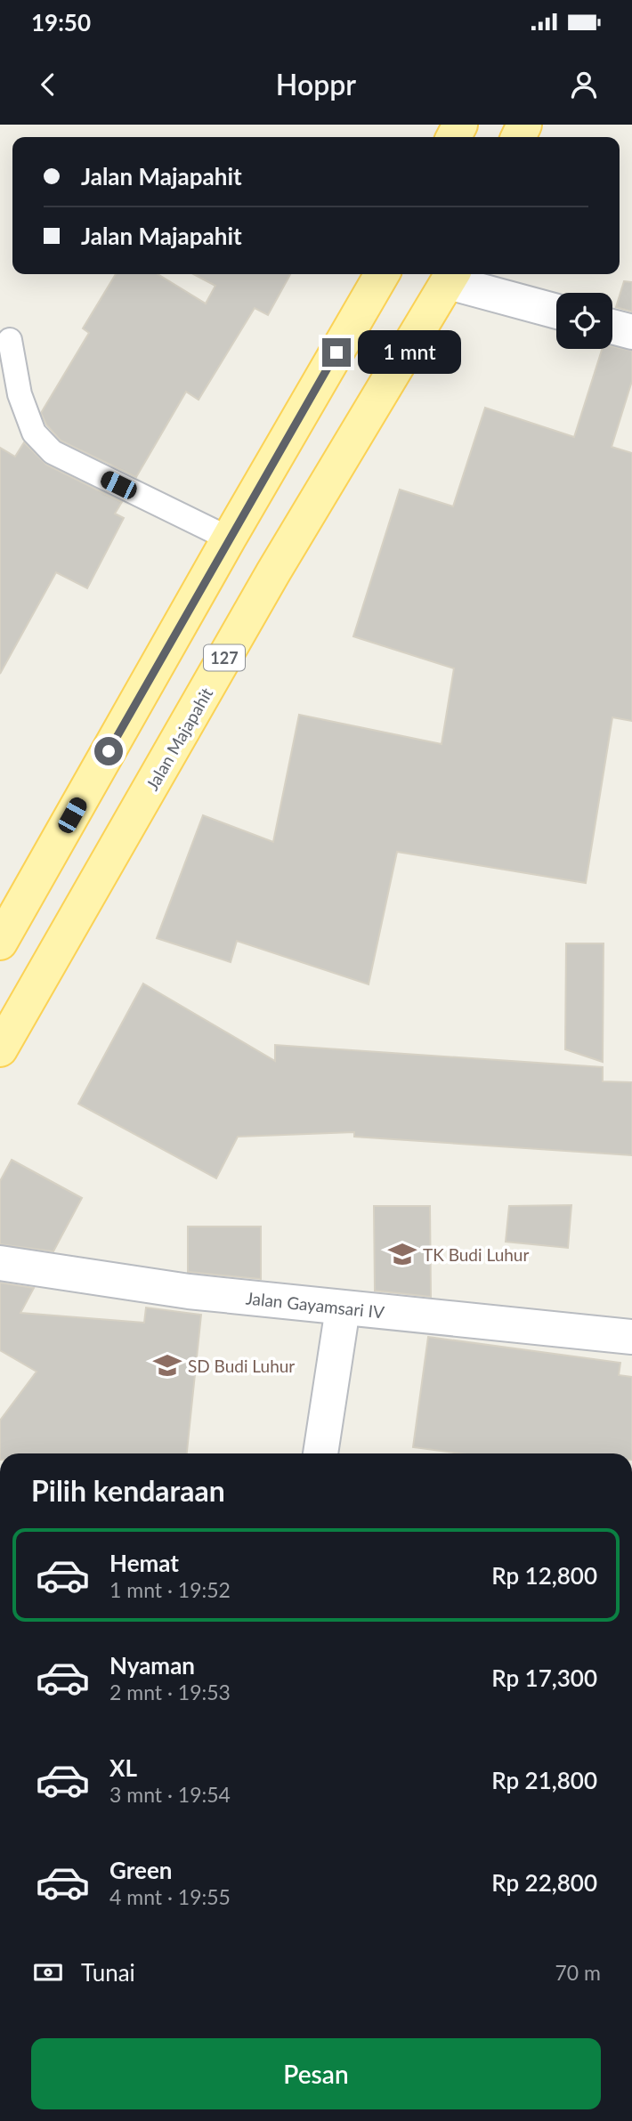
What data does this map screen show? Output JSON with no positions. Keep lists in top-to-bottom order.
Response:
{
  "streets": {
    "main road": ["127", "Jalan Majapahit"],
    "street": ["Jalan Gayamsari IV"]
  },
  "places": {
    "school or university": ["TK Budi Luhur", "SD Budi Luhur"]
  },
  "page": {
    "status": "19:50",
    "header": "Hoppr",
    "banner": ["Jalan Majapahit", "Jalan Majapahit"],
    "bubble": "1 mnt",
    "heading": "Pilih kendaraan",
    "list": [
      {
        "name": "Hemat",
        "note": "1 mnt · 19:52",
        "value": "Rp 12,800"
      },
      {
        "name": "Nyaman",
        "note": "2 mnt · 19:53",
        "value": "Rp 17,300"
      },
      {
        "name": "XL",
        "note": "3 mnt · 19:54",
        "value": "Rp 21,800"
      },
      {
        "name": "Green",
        "note": "4 mnt · 19:55",
        "value": "Rp 22,800"
      }
    ],
    "pay": ["Tunai", "70 m"],
    "buttons": "Pesan"
  }
}
